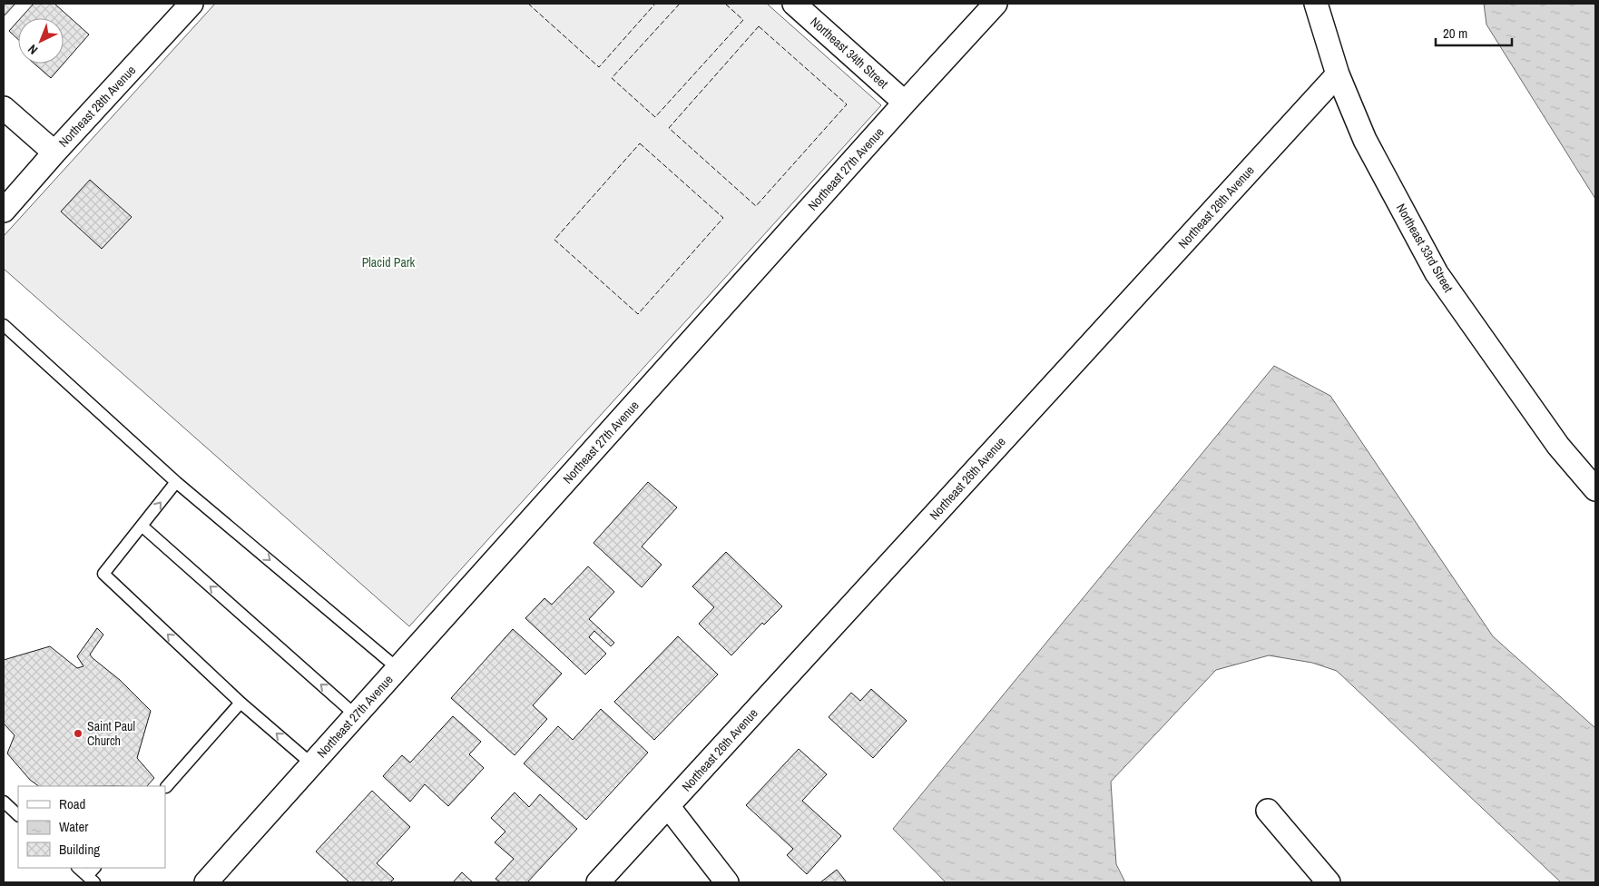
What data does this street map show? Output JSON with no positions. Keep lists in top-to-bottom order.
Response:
{
  "streets": {
    "street": [
      "Northeast 34th Street",
      "Northeast 28th Avenue",
      "Northeast 27th Avenue",
      "Northeast 26th Avenue",
      "Northeast 33rd Street"
    ]
  },
  "crossings": [
    ["Northeast 34th Street", "Northeast 27th Avenue"],
    ["Northeast 26th Avenue", "Northeast 33rd Street"]
  ],
  "parks": ["Placid Park"],
  "places": ["Saint Paul Church"],
  "legend": ["Road", "Water", "Building"],
  "scale_bar": "20 m",
  "north": "bottom left"
}
